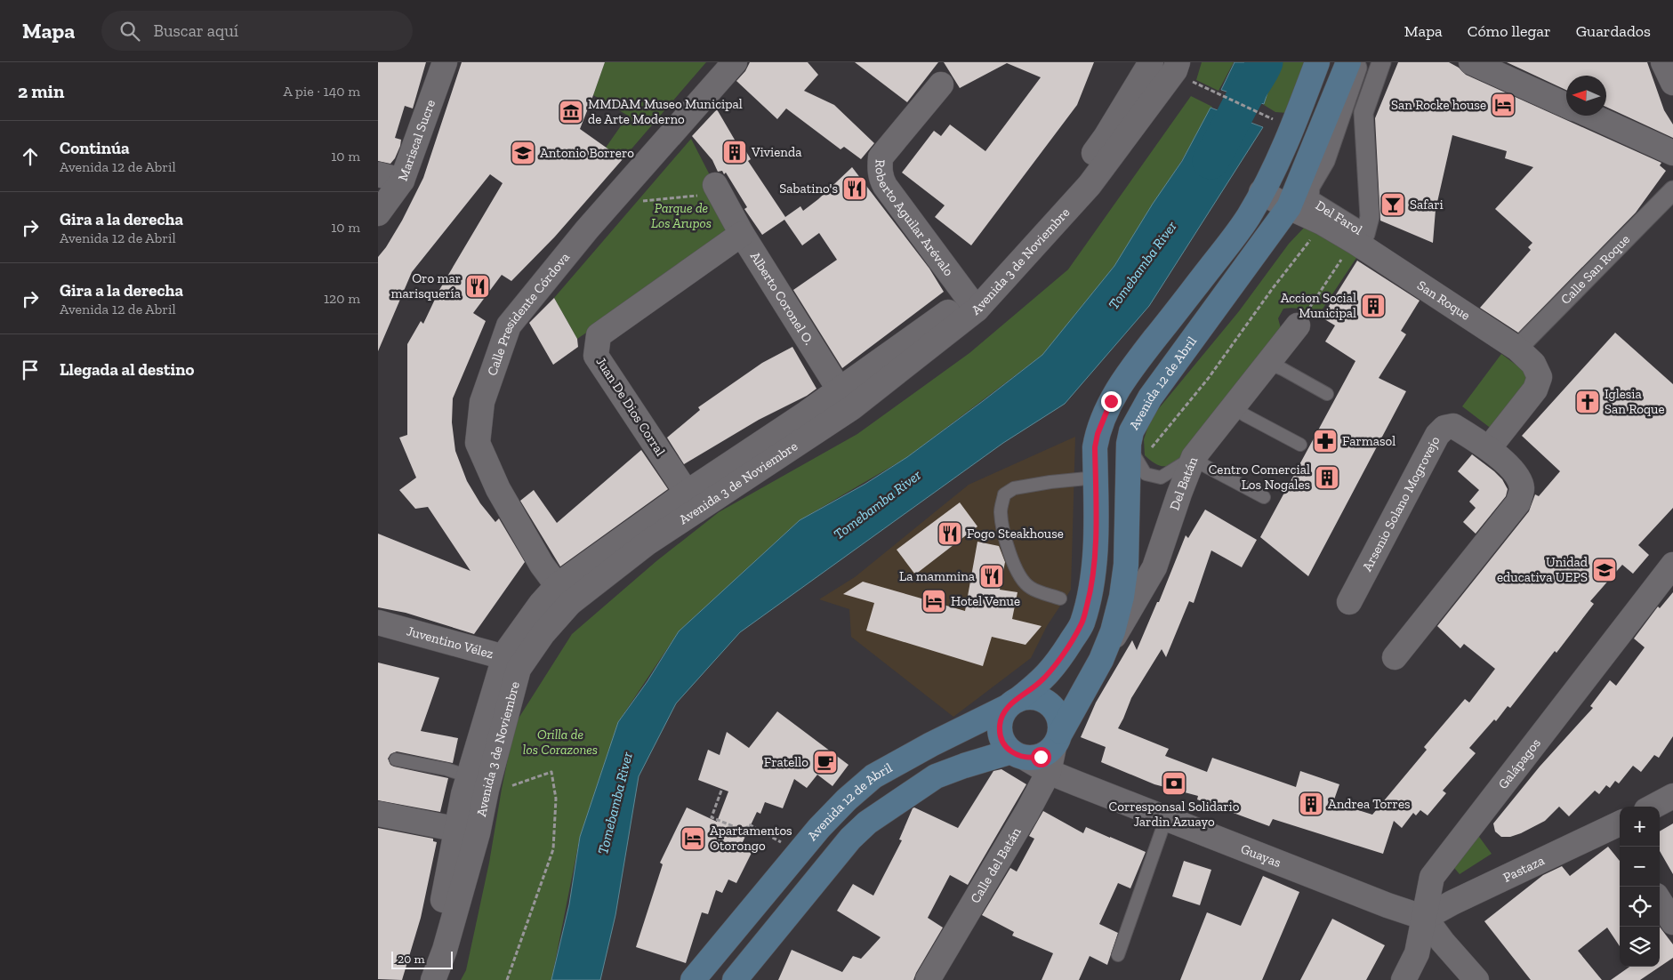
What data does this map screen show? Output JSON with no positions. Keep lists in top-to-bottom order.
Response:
{
  "streets": {
    "main road": ["Avenida 12 de Abril"],
    "street": [
      "Mariscal Sucre",
      "Del Farol",
      "Roberto Aguilar Arévalo",
      "Avenida 3 de Noviembre",
      "Calle San Roque",
      "Alberto Coronel O.",
      "San Roque",
      "Calle Presidente Córdova",
      "Juan De Dios Corral",
      "Del Batán",
      "Arsenio Solano Mogrovejo",
      "Juventino Vélez",
      "Galápagos",
      "Guayas",
      "Calle del Batán",
      "Pastaza"
    ]
  },
  "crossings": [
    ["Roberto Aguilar Arévalo", "Avenida 3 de Noviembre"],
    ["Avenida 3 de Noviembre", "Alberto Coronel O."],
    ["Avenida 3 de Noviembre", "Calle Presidente Córdova"],
    ["Avenida 3 de Noviembre", "Juan De Dios Corral"],
    ["Avenida 3 de Noviembre", "Juventino Vélez"],
    ["Calle San Roque", "San Roque"],
    ["Alberto Coronel O.", "Juan De Dios Corral"],
    ["San Roque", "Avenida 12 de Abril"],
    ["San Roque", "Arsenio Solano Mogrovejo"],
    ["Avenida 12 de Abril", "Del Batán"],
    ["Avenida 12 de Abril", "Guayas"],
    ["Avenida 12 de Abril", "Calle del Batán"],
    ["Galápagos", "Guayas"],
    ["Galápagos", "Pastaza"],
    ["Guayas", "Calle del Batán"],
    ["Guayas", "Pastaza"]
  ],
  "water": ["Tomebamba River"],
  "parks": ["Parque de Los Arupos", "Orilla de los Corazones"],
  "places": {
    "hotel": ["San Rocke house", "Hotel Venue", "Apartamentos Otorongo"],
    "museum": ["MMDAM Museo Municipal de Arte Moderno"],
    "building": [
      "Vivienda",
      "Accion Social Municipal",
      "Centro Comercial Los Nogales",
      "Andrea Torres"
    ],
    "school or university": ["Antonio Borrero", "Unidad educativa UEPS"],
    "restaurant": [
      "Sabatino's",
      "Oro mar marisquería",
      "Fogo Steakhouse",
      "La mammina"
    ],
    "bar": ["Safari"],
    "church": ["Iglesia San Roque"],
    "pharmacy": ["Farmasol"],
    "cafe": ["Fratello"],
    "bank": ["Corresponsal Solidario Jardin Azuayo"]
  },
  "scale_bar": "20 m",
  "north": "left",
  "page": {
    "header": "Mapa",
    "search": "Buscar aquí",
    "nav": ["Mapa", "Cómo llegar", "Guardados"],
    "heading": ["2 min", "A pie · 140 m"],
    "list": [
      ["Continúa", "Avenida 12 de Abril", "10 m"],
      ["Gira a la derecha", "Avenida 12 de Abril", "10 m"],
      ["Gira a la derecha", "Avenida 12 de Abril", "120 m"],
      "Llegada al destino"
    ],
    "map_buttons": ["+", "−"],
    "scale": "20 m"
  }
}
